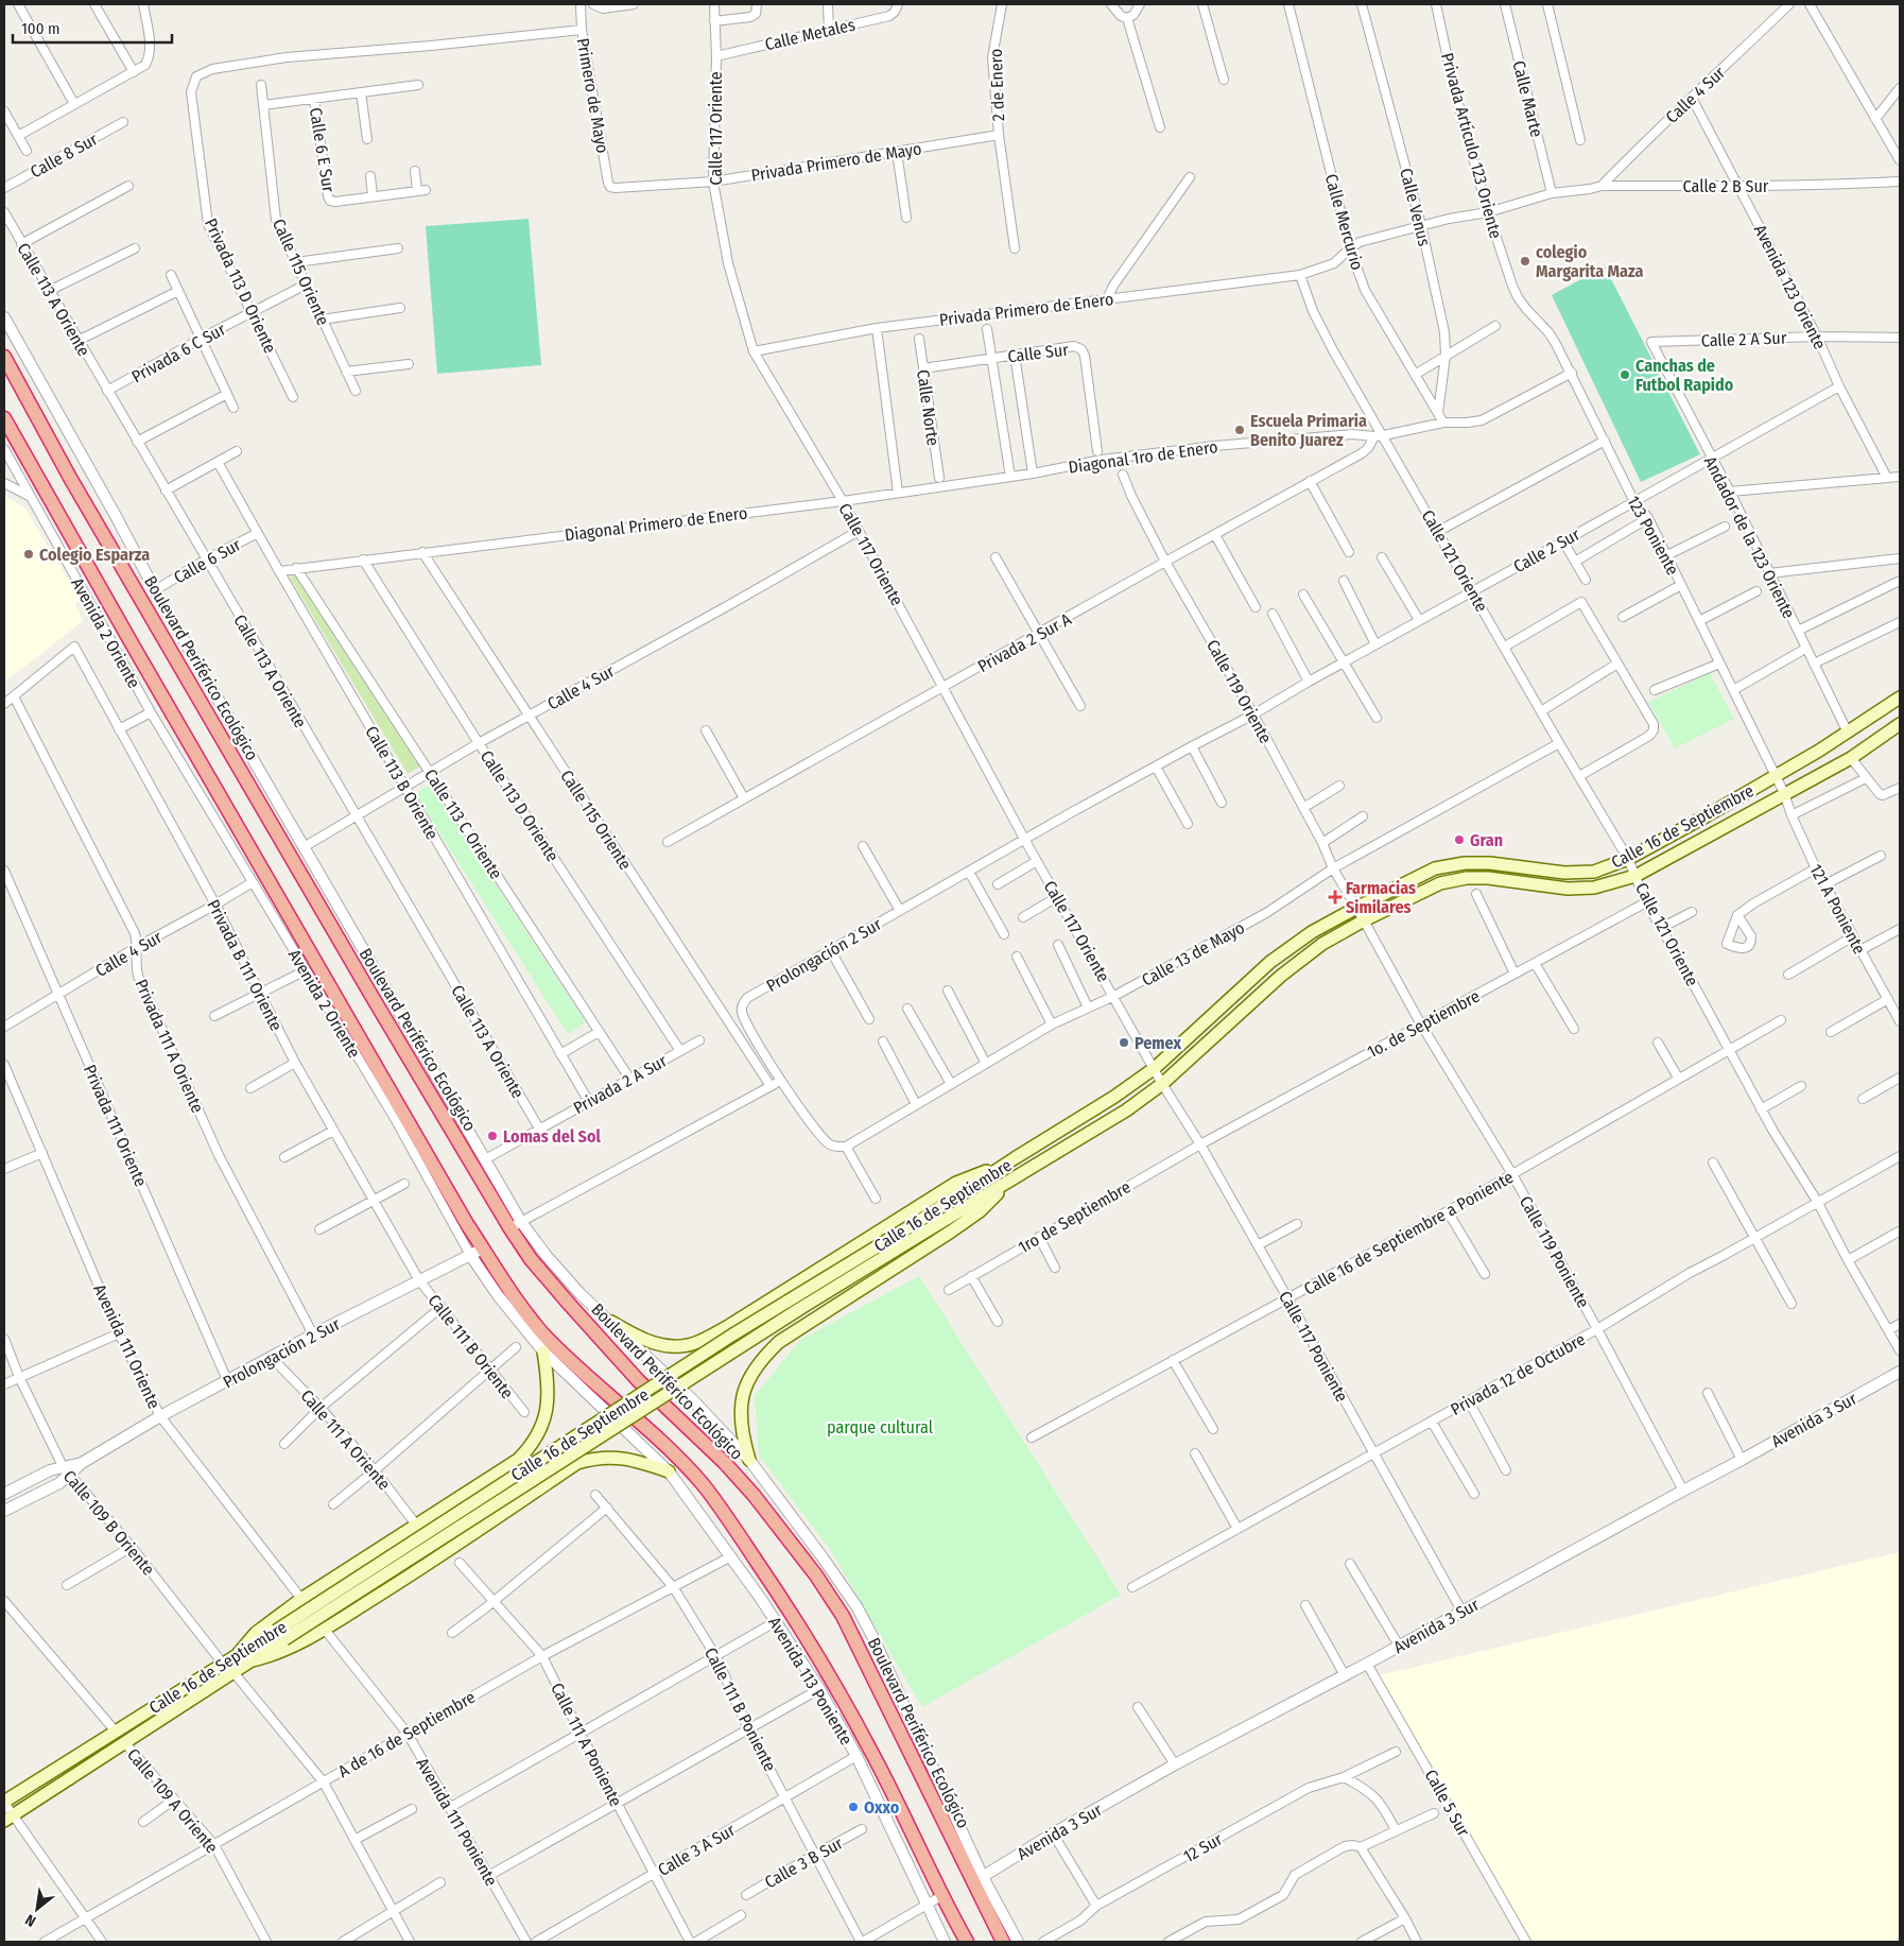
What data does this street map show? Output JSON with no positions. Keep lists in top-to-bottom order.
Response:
{
  "streets": {
    "highway": ["Boulevard Periférico Ecológico"],
    "main road": ["Calle 16 de Septiembre"],
    "street": [
      "Calle Metales",
      "2 de Enero",
      "Calle 4 Sur",
      "Primero de Mayo",
      "Calle Marte",
      "Calle 117 Oriente",
      "Privada Artículo 123 Oriente",
      "Calle 6 E Sur",
      "Calle 8 Sur",
      "Privada Primero de Mayo",
      "Calle 2 B Sur",
      "Calle Venus",
      "Calle Mercurio",
      "Calle 115 Oriente",
      "Privada 113 D Oriente",
      "Avenida 123 Oriente",
      "Calle 113 A Oriente",
      "Privada Primero de Enero",
      "Calle 2 A Sur",
      "Privada 6 C Sur",
      "Calle Sur",
      "Calle Norte",
      "Diagonal 1ro de Enero",
      "Diagonal Primero de Enero",
      "123 Poniente",
      "Andador de la 123 Oriente",
      "Calle 2 Sur",
      "Calle 6 Sur",
      "Calle 121 Oriente",
      "Avenida 2 Oriente",
      "Privada 2 Sur A",
      "Calle 119 Oriente",
      "Calle 113 B Oriente",
      "Calle 113 D Oriente",
      "Calle 113 C Oriente",
      "121 A Poniente",
      "Calle 13 de Mayo",
      "Prolongación 2 Sur",
      "Privada B 111 Oriente",
      "1o. de Septiembre",
      "Privada 111 A Oriente",
      "Privada 2 A Sur",
      "Privada 111 Oriente",
      "1ro de Septiembre",
      "Calle 16 de Septiembre a Poniente",
      "Calle 119 Poniente",
      "Avenida 111 Oriente",
      "Calle 111 B Oriente",
      "Calle 117 Poniente",
      "Privada 12 de Octubre",
      "Avenida 3 Sur",
      "Calle 111 A Oriente",
      "Calle 109 B Oriente",
      "Avenida 113 Poniente",
      "Calle 111 B Poniente",
      "A de 16 de Septiembre",
      "Calle 111 A Poniente",
      "Calle 109 A Oriente",
      "Calle 5 Sur",
      "Avenida 111 Poniente",
      "12 Sur",
      "Calle 3 A Sur",
      "Calle 3 B Sur"
    ]
  },
  "crossings": [
    ["Calle Metales", "Calle 117 Oriente"],
    ["2 de Enero", "Privada Primero de Mayo"],
    ["Calle 4 Sur", "Calle 117 Oriente"],
    ["Calle 4 Sur", "Calle 2 B Sur"],
    ["Calle 4 Sur", "Calle 115 Oriente"],
    ["Calle 4 Sur", "Avenida 123 Oriente"],
    ["Calle 4 Sur", "Calle 113 A Oriente"],
    ["Calle 4 Sur", "Avenida 2 Oriente"],
    ["Calle 4 Sur", "Boulevard Periférico Ecológico"],
    ["Calle 4 Sur", "Calle 113 B Oriente"],
    ["Calle 4 Sur", "Calle 113 D Oriente"],
    ["Calle 4 Sur", "Calle 113 C Oriente"],
    ["Calle 4 Sur", "Privada B 111 Oriente"],
    ["Calle 4 Sur", "Privada 111 A Oriente"],
    ["Calle 4 Sur", "Privada 111 Oriente"],
    ["Primero de Mayo", "Privada Primero de Mayo"],
    ["Primero de Mayo", "Privada 113 D Oriente"],
    ["Calle Marte", "Calle 2 B Sur"],
    ["Calle 117 Oriente", "Privada Primero de Mayo"],
    ["Calle 117 Oriente", "Privada Primero de Enero"],
    ["Calle 117 Oriente", "Diagonal Primero de Enero"],
    ["Calle 117 Oriente", "Privada 2 Sur A"],
    ["Calle 117 Oriente", "Calle 16 de Septiembre"],
    ["Calle 117 Oriente", "Calle 13 de Mayo"],
    ["Calle 117 Oriente", "Prolongación 2 Sur"],
    ["Calle 117 Oriente", "Calle 117 Poniente"],
    ["Privada Artículo 123 Oriente", "Calle 2 B Sur"],
    ["Privada Artículo 123 Oriente", "123 Poniente"],
    ["Calle 2 B Sur", "Calle Venus"],
    ["Calle 2 B Sur", "Avenida 123 Oriente"],
    ["Calle 2 B Sur", "Privada Primero de Enero"],
    ["Calle Venus", "Calle Mercurio"],
    ["Calle Venus", "Privada Primero de Enero"],
    ["Calle Mercurio", "Privada Primero de Enero"],
    ["Calle Mercurio", "Diagonal 1ro de Enero"],
    ["Calle 115 Oriente", "Privada 6 C Sur"],
    ["Calle 115 Oriente", "Diagonal Primero de Enero"],
    ["Privada 113 D Oriente", "Privada 6 C Sur"],
    ["Avenida 123 Oriente", "Calle 2 A Sur"],
    ["Avenida 123 Oriente", "Calle 2 Sur"],
    ["Calle 113 A Oriente", "Privada 6 C Sur"],
    ["Calle 113 A Oriente", "Calle 6 Sur"],
    ["Calle 113 A Oriente", "Privada 2 A Sur"],
    ["Privada Primero de Enero", "Calle 121 Oriente"],
    ["Calle 2 A Sur", "Andador de la 123 Oriente"],
    ["Calle Sur", "Calle Norte"],
    ["Diagonal 1ro de Enero", "Diagonal Primero de Enero"],
    ["Diagonal 1ro de Enero", "Calle 121 Oriente"],
    ["Diagonal 1ro de Enero", "Privada 2 Sur A"],
    ["Diagonal Primero de Enero", "Calle 113 B Oriente"],
    ["Diagonal Primero de Enero", "Calle 113 D Oriente"],
    ["Diagonal Primero de Enero", "Calle 113 C Oriente"],
    ["123 Poniente", "Calle 2 Sur"],
    ["123 Poniente", "Calle 16 de Septiembre"],
    ["123 Poniente", "121 A Poniente"],
    ["Andador de la 123 Oriente", "Calle 2 Sur"],
    ["Andador de la 123 Oriente", "Calle 16 de Septiembre"],
    ["Calle 2 Sur", "Calle 121 Oriente"],
    ["Calle 2 Sur", "Calle 119 Oriente"],
    ["Calle 2 Sur", "Prolongación 2 Sur"],
    ["Calle 6 Sur", "Boulevard Periférico Ecológico"],
    ["Calle 6 Sur", "Calle 113 B Oriente"],
    ["Calle 121 Oriente", "Calle 16 de Septiembre"],
    ["Calle 121 Oriente", "Calle 13 de Mayo"],
    ["Calle 121 Oriente", "1o. de Septiembre"],
    ["Calle 121 Oriente", "Calle 16 de Septiembre a Poniente"],
    ["Calle 121 Oriente", "Privada 12 de Octubre"],
    ["Avenida 2 Oriente", "Prolongación 2 Sur"],
    ["Avenida 2 Oriente", "Avenida 113 Poniente"],
    ["Privada 2 Sur A", "Calle 119 Oriente"],
    ["Boulevard Periférico Ecológico", "Privada 2 A Sur"],
    ["Boulevard Periférico Ecológico", "Avenida 3 Sur"],
    ["Calle 119 Oriente", "Calle 16 de Septiembre"],
    ["Calle 119 Oriente", "Calle 13 de Mayo"],
    ["Calle 119 Oriente", "Prolongación 2 Sur"],
    ["Calle 119 Oriente", "Calle 119 Poniente"],
    ["Calle 113 B Oriente", "Privada 2 A Sur"],
    ["Calle 113 D Oriente", "Privada 2 A Sur"],
    ["Calle 113 C Oriente", "Privada 2 A Sur"],
    ["Calle 16 de Septiembre", "121 A Poniente"],
    ["Calle 16 de Septiembre", "Calle 119 Poniente"],
    ["Calle 16 de Septiembre", "Calle 117 Poniente"],
    ["Calle 16 de Septiembre", "Calle 109 B Oriente"],
    ["Calle 16 de Septiembre", "Calle 109 A Oriente"],
    ["Prolongación 2 Sur", "Privada B 111 Oriente"],
    ["Prolongación 2 Sur", "Privada 111 A Oriente"],
    ["Prolongación 2 Sur", "Privada 111 Oriente"],
    ["Prolongación 2 Sur", "Avenida 111 Oriente"],
    ["Prolongación 2 Sur", "Calle 111 B Oriente"],
    ["Prolongación 2 Sur", "Calle 111 A Oriente"],
    ["Prolongación 2 Sur", "Calle 109 B Oriente"],
    ["Privada B 111 Oriente", "Privada 111 A Oriente"],
    ["Privada B 111 Oriente", "Calle 111 B Oriente"],
    ["1o. de Septiembre", "1ro de Septiembre"],
    ["1o. de Septiembre", "Calle 119 Poniente"],
    ["1o. de Septiembre", "Calle 117 Poniente"],
    ["1ro de Septiembre", "Calle 117 Poniente"],
    ["Calle 16 de Septiembre a Poniente", "Calle 119 Poniente"],
    ["Calle 16 de Septiembre a Poniente", "Calle 117 Poniente"],
    ["Calle 119 Poniente", "Privada 12 de Octubre"],
    ["Calle 119 Poniente", "Avenida 3 Sur"],
    ["Calle 117 Poniente", "Privada 12 de Octubre"],
    ["Calle 117 Poniente", "Avenida 3 Sur"],
    ["Avenida 3 Sur", "Calle 5 Sur"],
    ["Calle 109 B Oriente", "A de 16 de Septiembre"],
    ["Avenida 113 Poniente", "A de 16 de Septiembre"],
    ["Avenida 113 Poniente", "Calle 3 A Sur"],
    ["Calle 111 B Poniente", "A de 16 de Septiembre"],
    ["Calle 111 B Poniente", "Calle 3 A Sur"],
    ["Calle 111 B Poniente", "Calle 3 B Sur"],
    ["A de 16 de Septiembre", "Calle 111 A Poniente"],
    ["A de 16 de Septiembre", "Calle 109 A Oriente"],
    ["A de 16 de Septiembre", "Avenida 111 Poniente"],
    ["Calle 111 A Poniente", "Calle 3 A Sur"]
  ],
  "parks": ["parque cultural"],
  "places": {
    "other": [
      "colegio Margarita Maza",
      "Canchas de Futbol Rapido",
      "Escuela Primaria Benito Juarez",
      "Colegio Esparza",
      "Gran",
      "Pemex",
      "Lomas del Sol",
      "Oxxo"
    ],
    "health": ["Farmacias Similares"]
  },
  "scale_bar": "100 m",
  "north": "bottom left"
}
